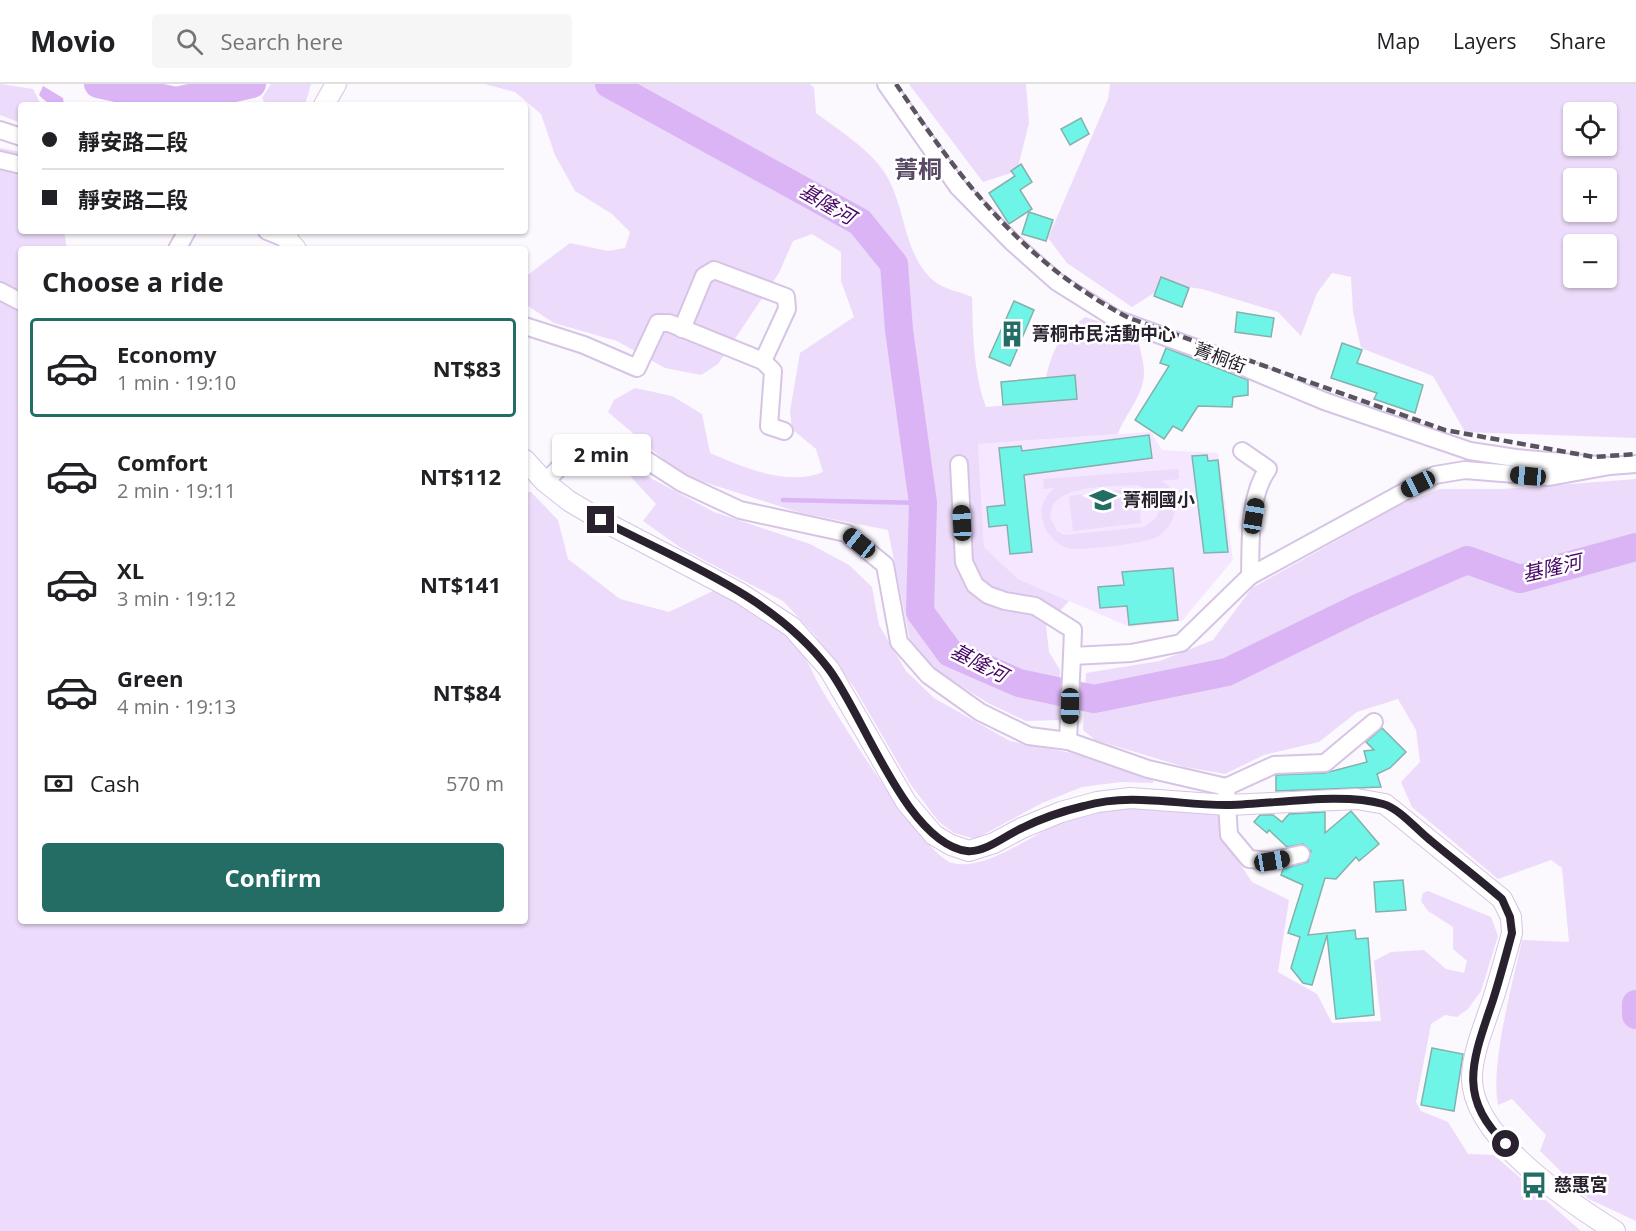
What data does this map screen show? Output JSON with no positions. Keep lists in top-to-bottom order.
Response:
{
  "streets": {
    "street": ["菁桐街"]
  },
  "districts": ["菁桐"],
  "water": ["基隆河"],
  "places": {
    "building": ["菁桐市民活動中心"],
    "school or university": ["菁桐國小"],
    "bus stop": ["慈惠宮"]
  },
  "page": {
    "header": "Movio",
    "search": "Search here",
    "nav": ["Map", "Layers", "Share"],
    "map_buttons": ["+", "−"],
    "banner": ["靜安路二段", "靜安路二段"],
    "heading": "Choose a ride",
    "list": [
      {
        "name": "Economy",
        "note": "1 min · 19:10",
        "value": "NT$83"
      },
      {
        "name": "Comfort",
        "note": "2 min · 19:11",
        "value": "NT$112"
      },
      {
        "name": "XL",
        "note": "3 min · 19:12",
        "value": "NT$141"
      },
      {
        "name": "Green",
        "note": "4 min · 19:13",
        "value": "NT$84"
      }
    ],
    "bubble": "2 min",
    "pay": ["Cash", "570 m"],
    "buttons": "Confirm"
  }
}
